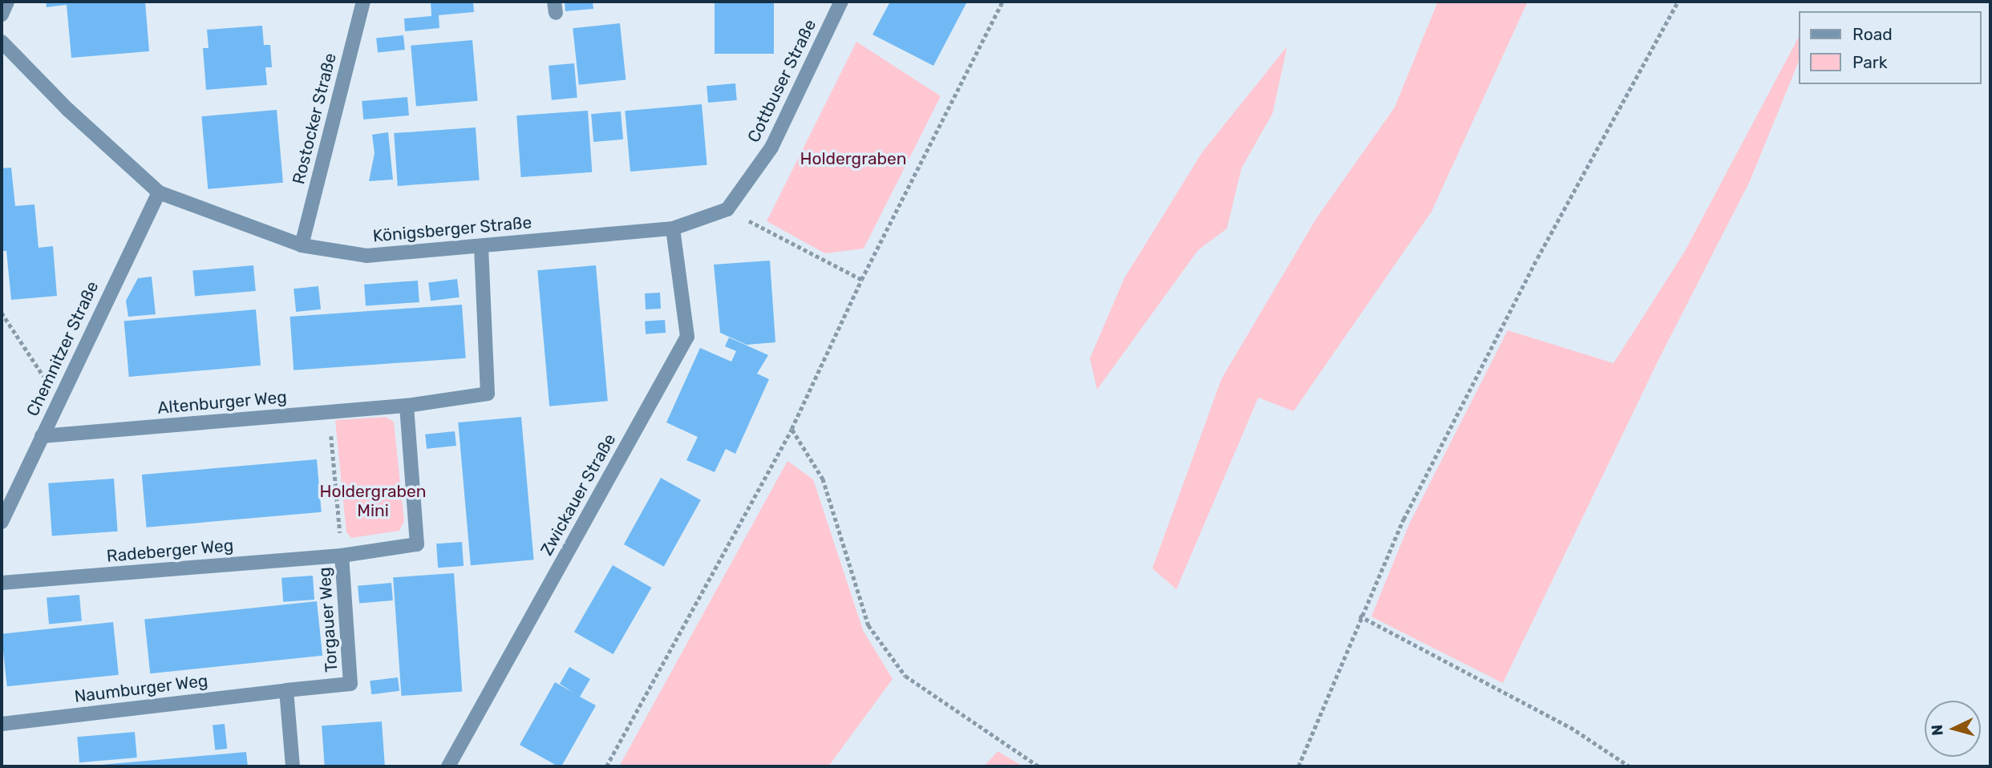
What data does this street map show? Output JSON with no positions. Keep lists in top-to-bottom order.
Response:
{
  "streets": {
    "street": [
      "Cottbuser Straße",
      "Rostocker Straße",
      "Königsberger Straße",
      "Chemnitzer Straße",
      "Altenburger Weg",
      "Zwickauer Straße",
      "Radeberger Weg",
      "Torgauer Weg",
      "Naumburger Weg"
    ]
  },
  "crossings": [
    ["Rostocker Straße", "Königsberger Straße"],
    ["Königsberger Straße", "Chemnitzer Straße"],
    ["Königsberger Straße", "Zwickauer Straße"],
    ["Chemnitzer Straße", "Altenburger Weg"],
    ["Altenburger Weg", "Torgauer Weg"],
    ["Radeberger Weg", "Torgauer Weg"],
    ["Torgauer Weg", "Naumburger Weg"]
  ],
  "parks": ["Holdergraben", "Holdergraben Mini"],
  "legend": ["Road", "Park"],
  "north": "left"
}
